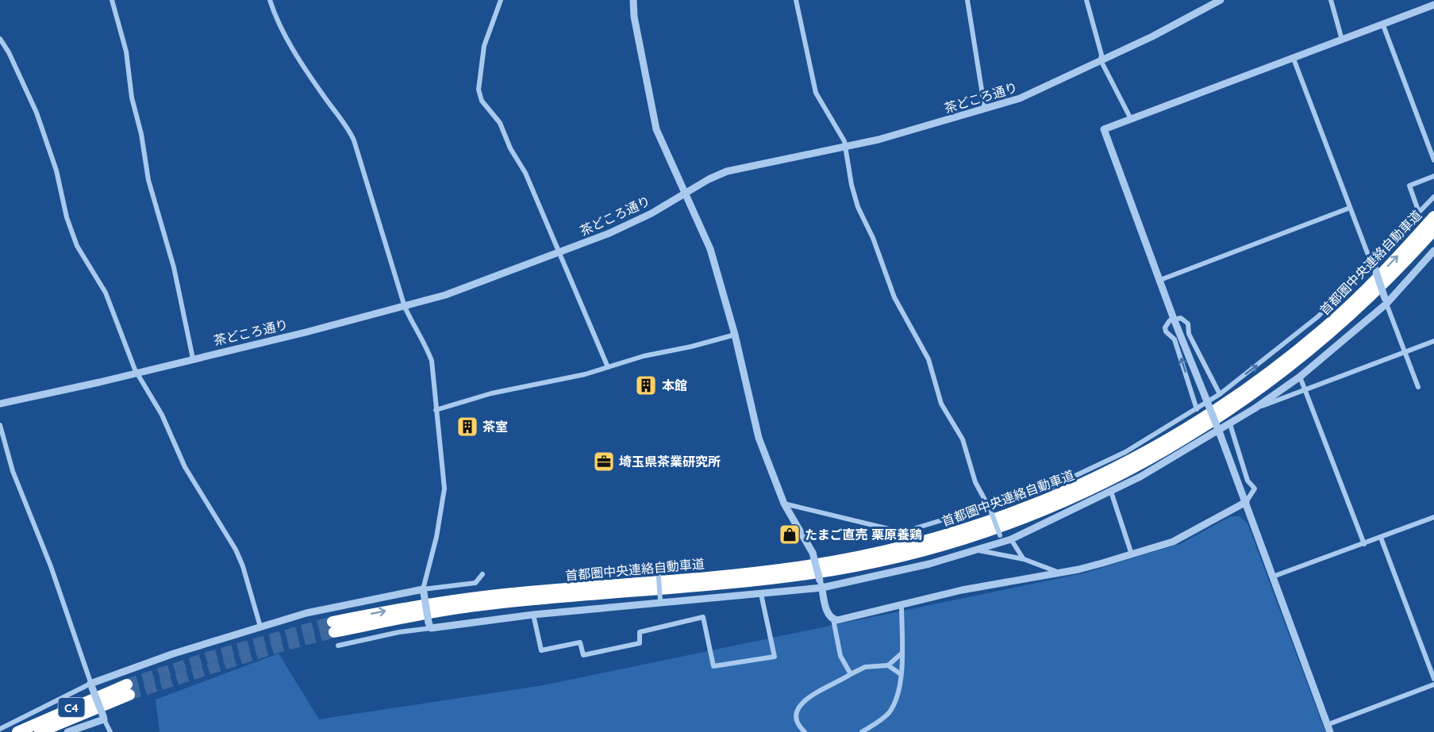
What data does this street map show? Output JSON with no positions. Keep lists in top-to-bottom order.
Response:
{
  "streets": {
    "highway": ["首都圏中央連絡自動車道", "C4"],
    "street": ["茶どころ通り"]
  },
  "places": {
    "building": ["本館", "茶室"],
    "office": ["埼玉県茶業研究所"],
    "shop": ["たまご直売 栗原養鶏"]
  }
}
